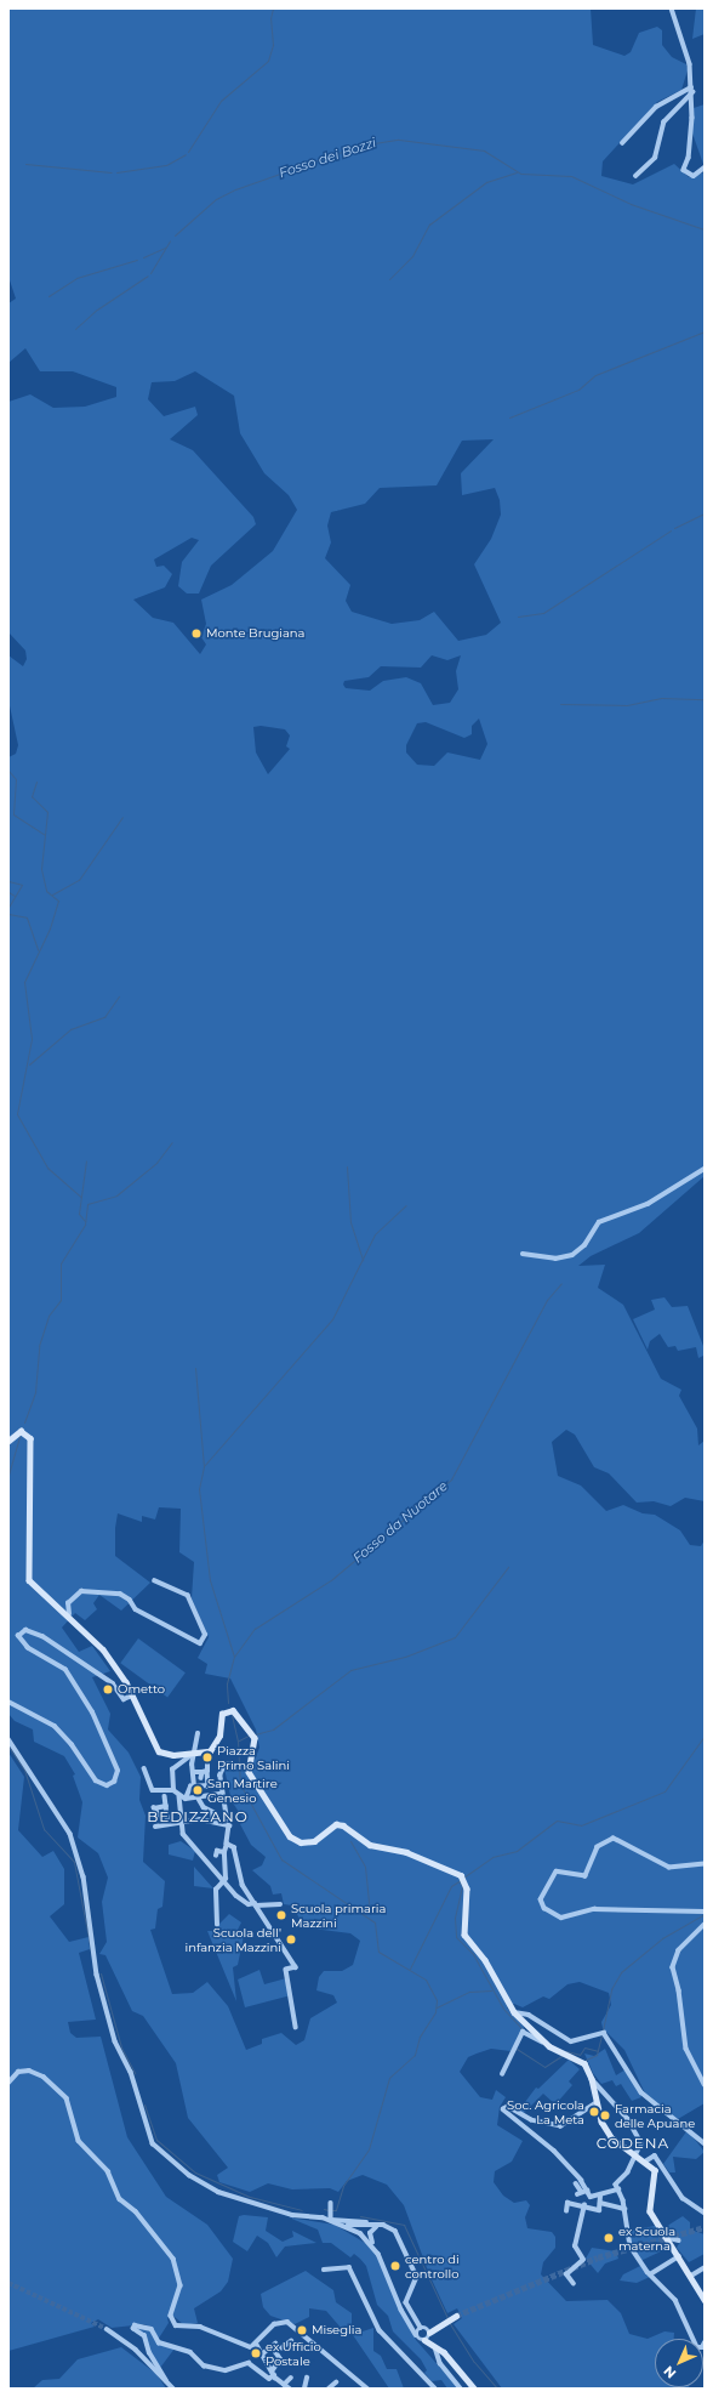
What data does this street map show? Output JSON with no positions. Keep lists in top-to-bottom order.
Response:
{
  "districts": ["BEDIZZANO", "CODENA"],
  "water": ["Fosso dei Bozzi", "Fosso da Nuotare"],
  "places": [
    "Monte Brugiana",
    "Ometto",
    "Piazza Primo Salini",
    "San Martire Genesio",
    "Scuola primaria Mazzini",
    "Scuola dell' infanzia Mazzini",
    "Soc. Agricola La Meta",
    "Farmacia delle Apuane",
    "ex Scuola materna",
    "centro di controllo",
    "Miseglia",
    "ex Ufficio Postale"
  ],
  "north": "bottom left"
}
